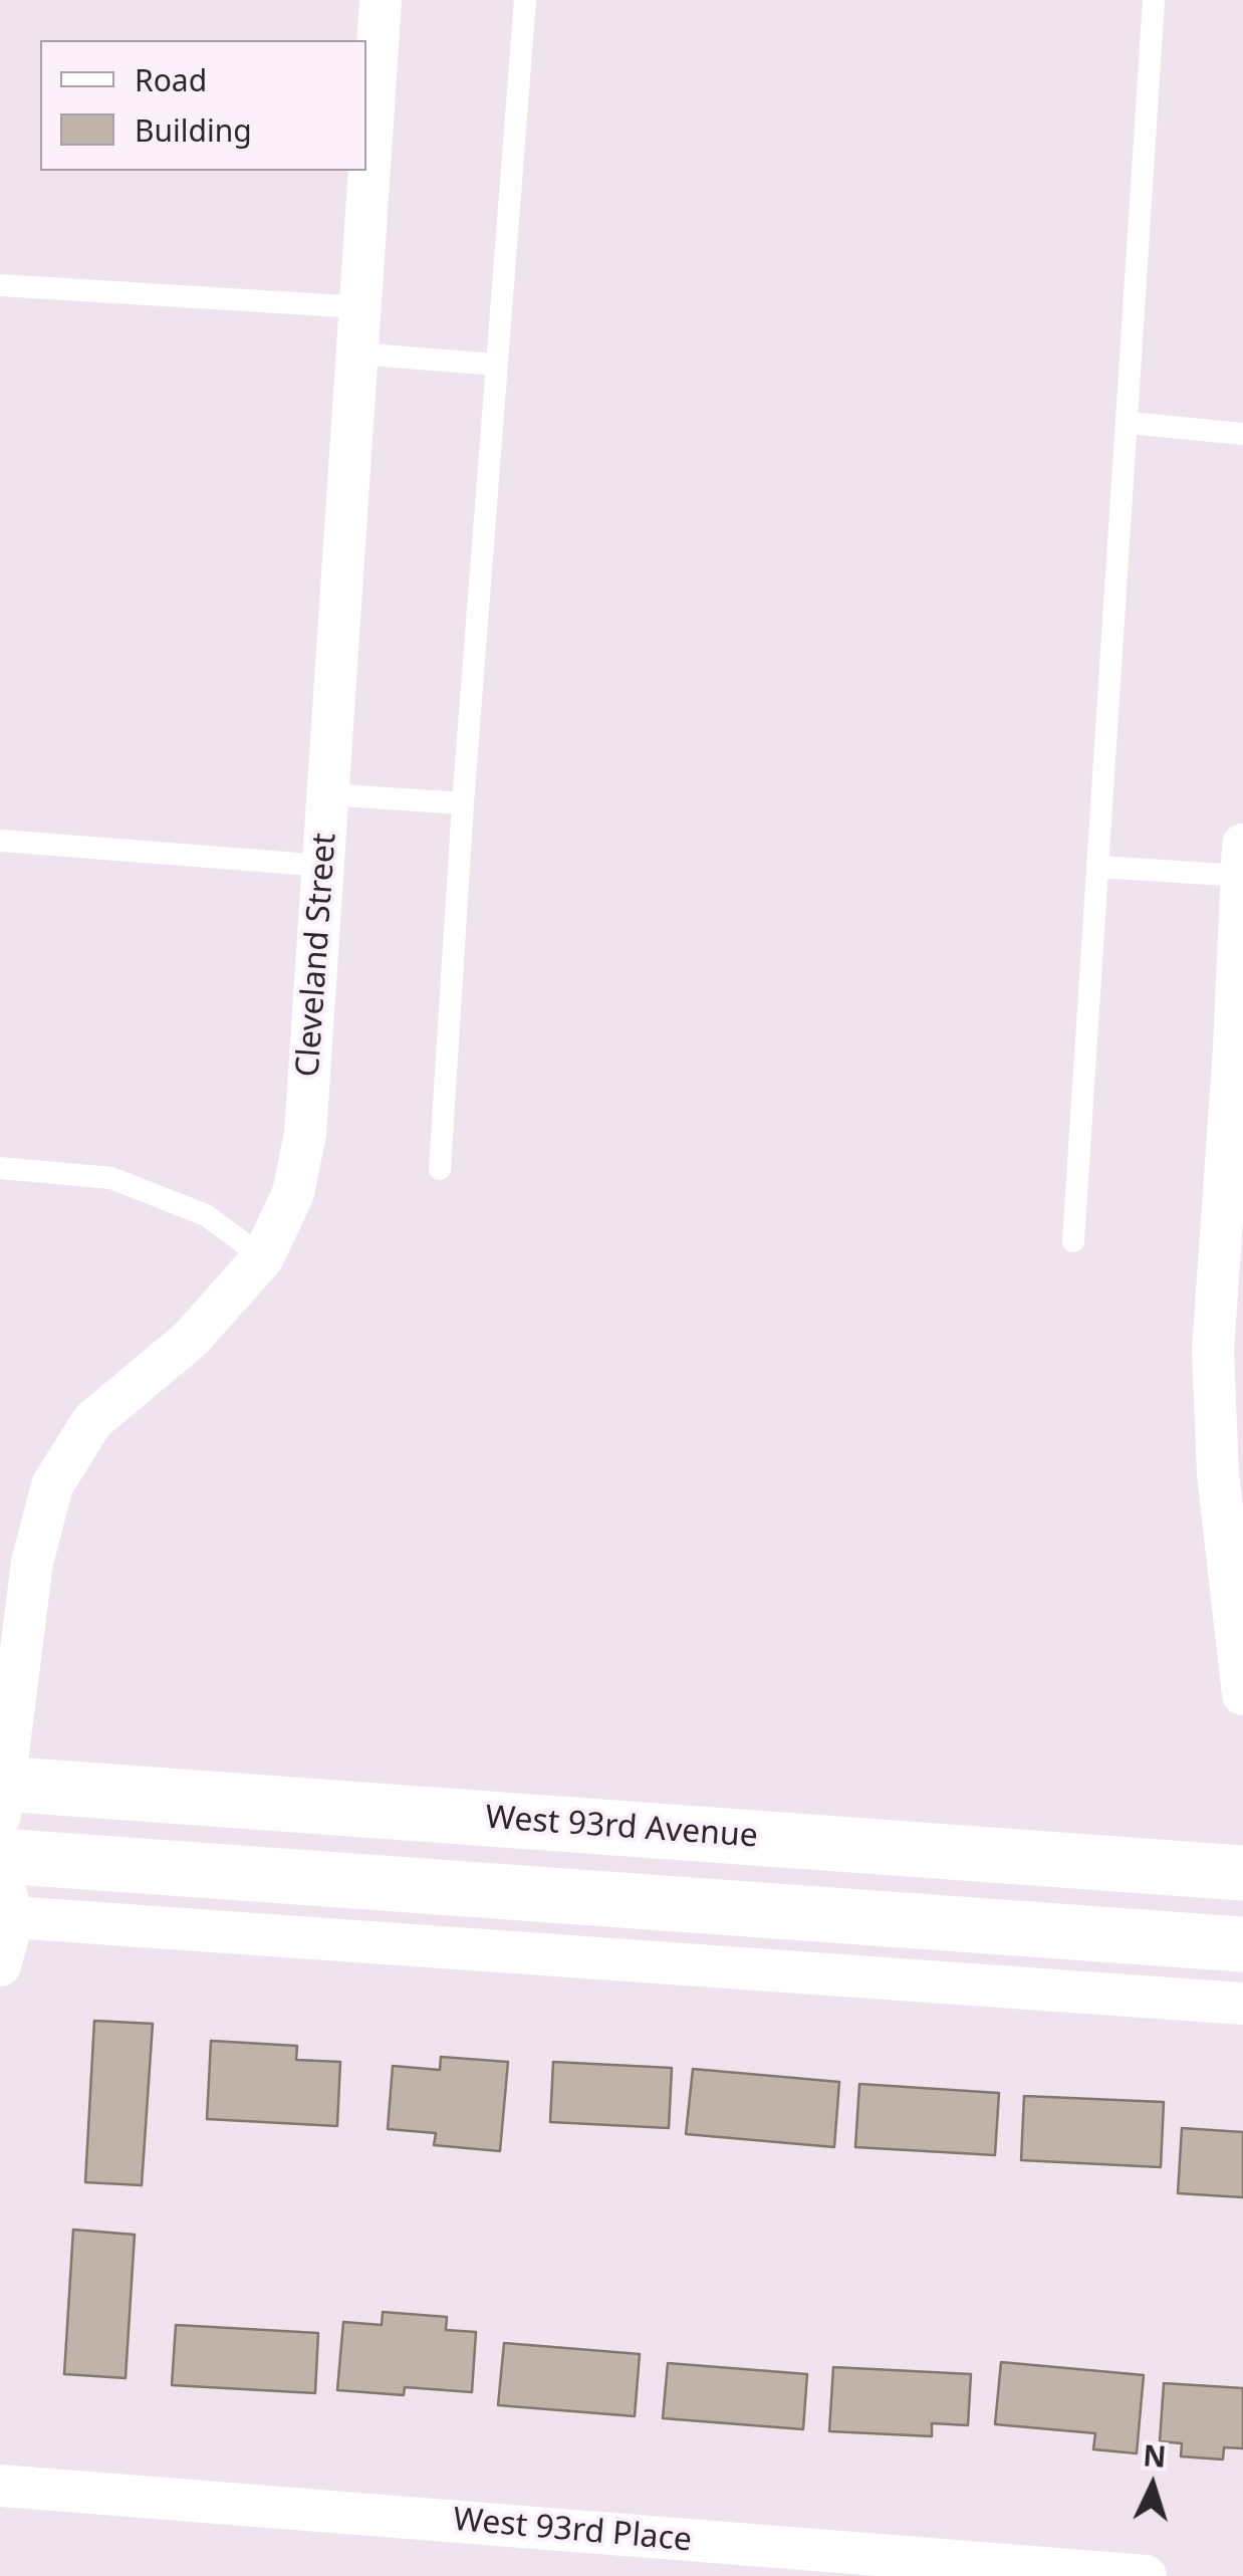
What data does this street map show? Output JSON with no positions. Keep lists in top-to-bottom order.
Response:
{
  "streets": {
    "street": ["Cleveland Street", "West 93rd Avenue", "West 93rd Place"]
  },
  "crossings": [
    ["Cleveland Street", "West 93rd Avenue"]
  ],
  "legend": ["Road", "Building"],
  "north": "top"
}
